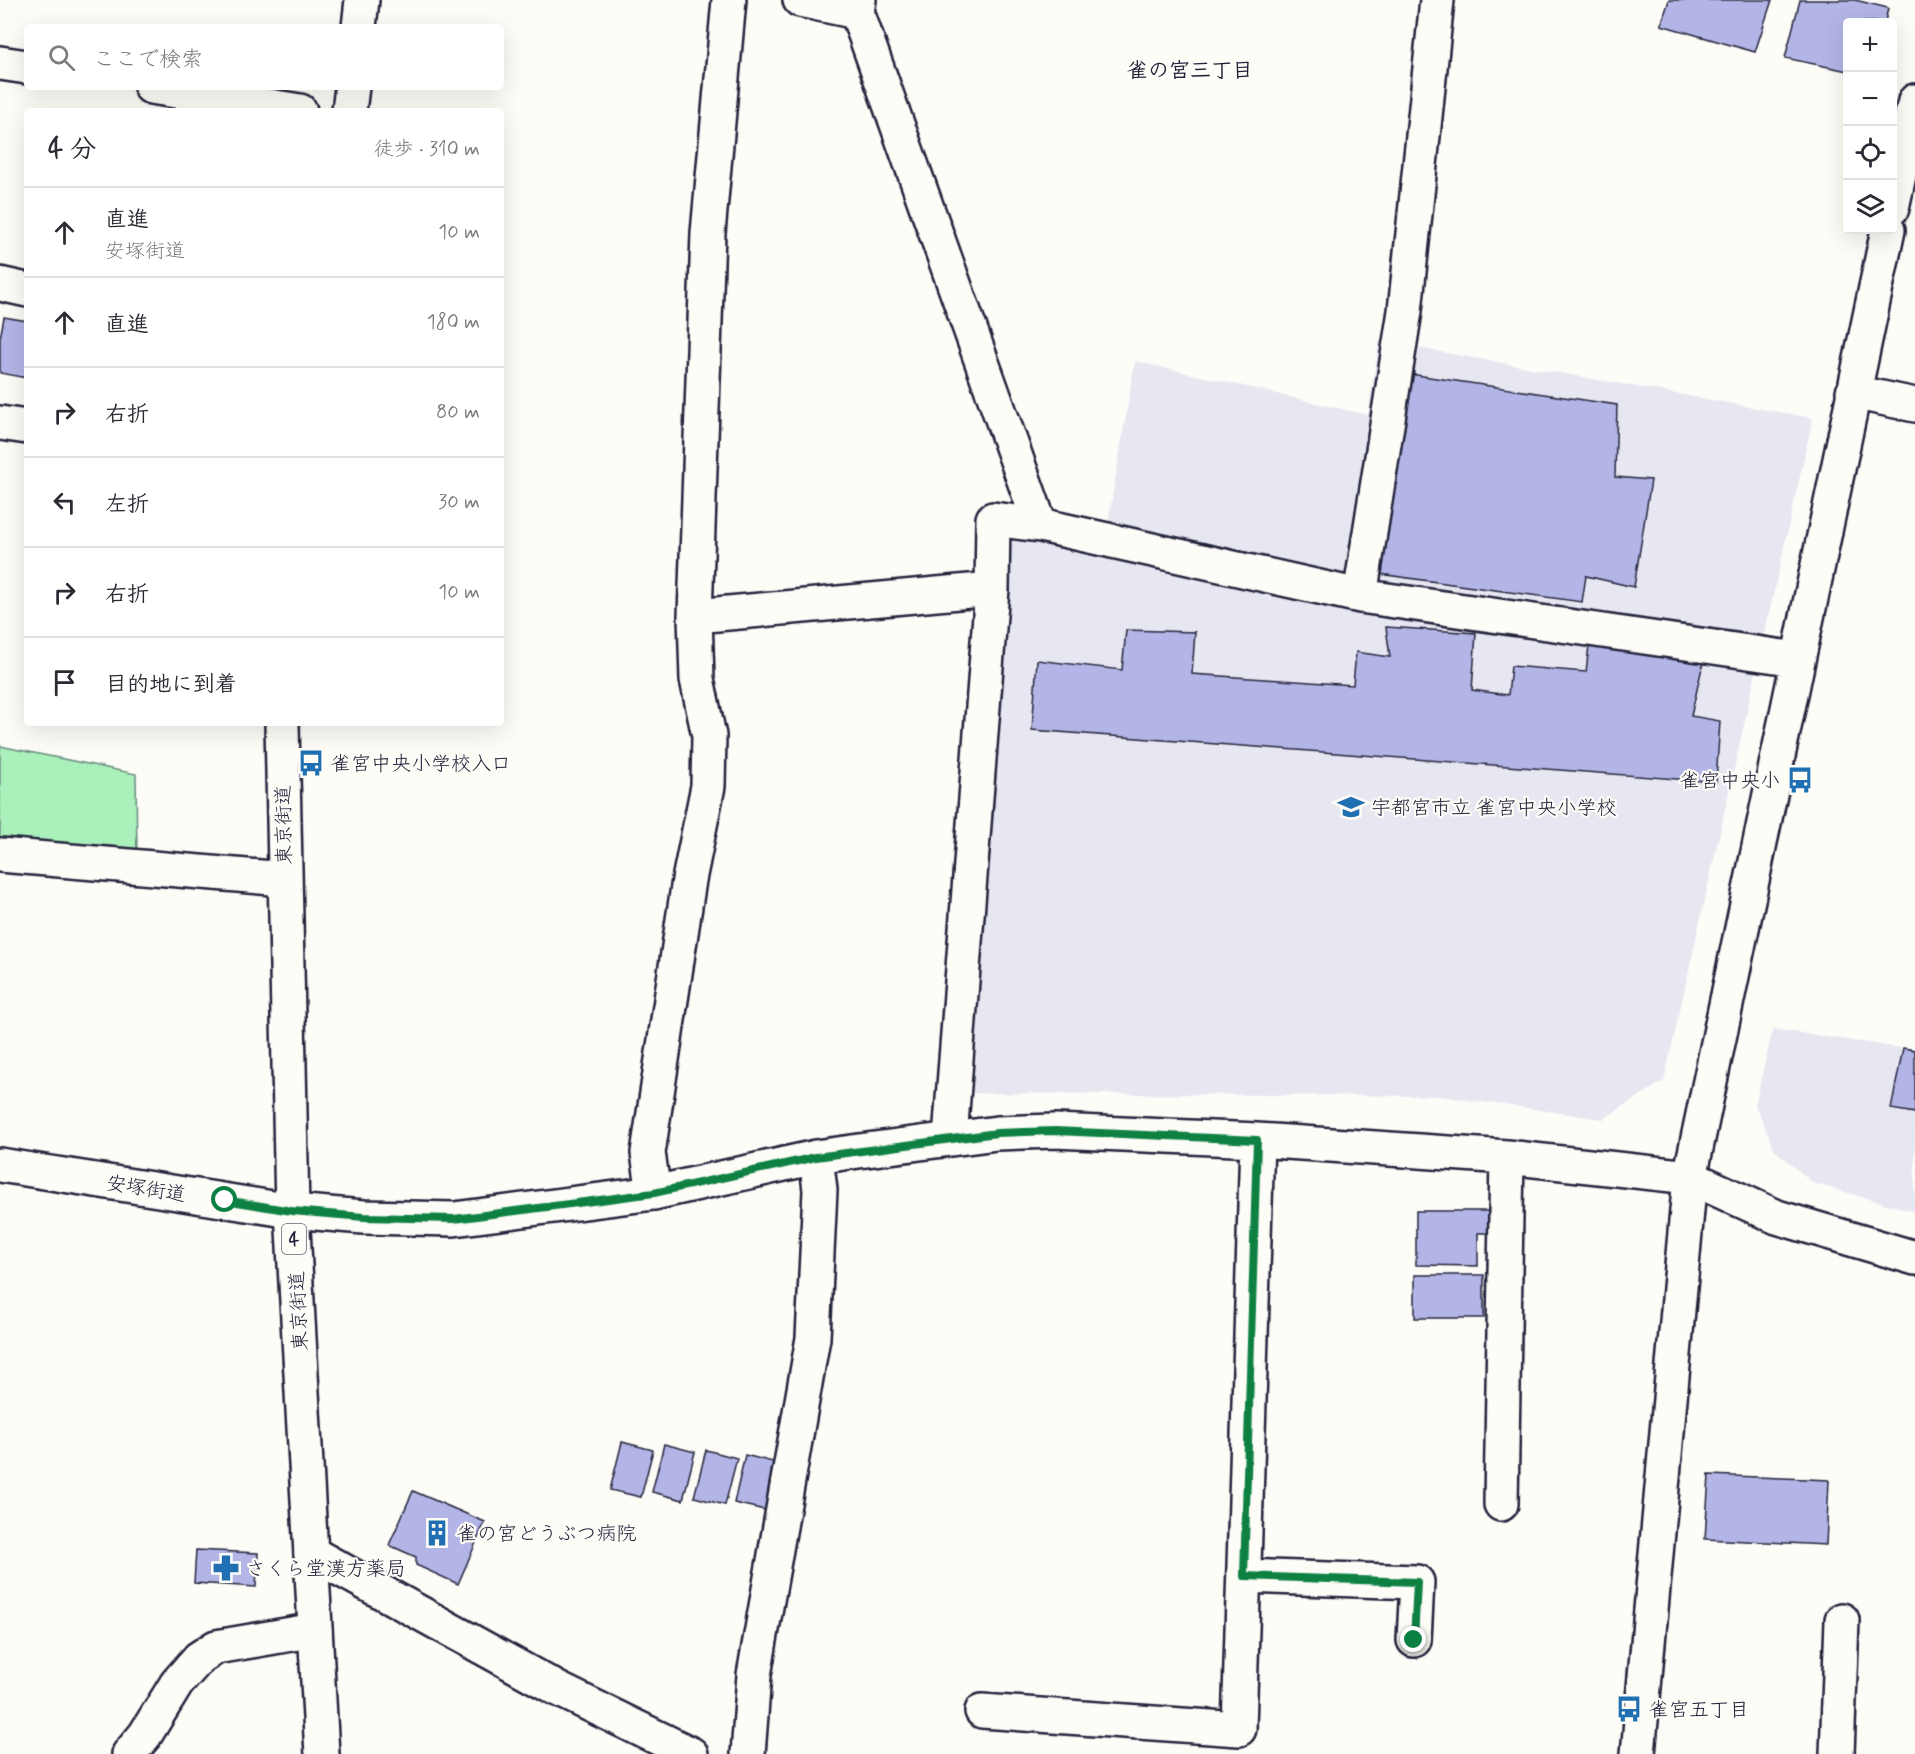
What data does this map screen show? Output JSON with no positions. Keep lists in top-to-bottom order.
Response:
{
  "streets": {
    "main road": ["東京街道", "安塚街道", "4"]
  },
  "crossings": [
    ["東京街道", "安塚街道"]
  ],
  "districts": ["雀の宮三丁目"],
  "places": {
    "bus stop": ["雀宮中央小学校入口", "雀宮中央小", "雀宮五丁目"],
    "school or university": ["宇都宮市立 雀宮中央小学校"],
    "building": ["雀の宮どうぶつ病院"],
    "pharmacy": ["さくら堂漢方薬局"]
  },
  "page": {
    "map_buttons": ["+", "−"],
    "search": "ここで検索",
    "heading": ["4 分", "徒歩 · 310 m"],
    "list": [
      ["直進", "安塚街道", "10 m"],
      ["直進", "180 m"],
      ["右折", "80 m"],
      ["左折", "30 m"],
      ["右折", "10 m"],
      "目的地に到着"
    ]
  }
}
